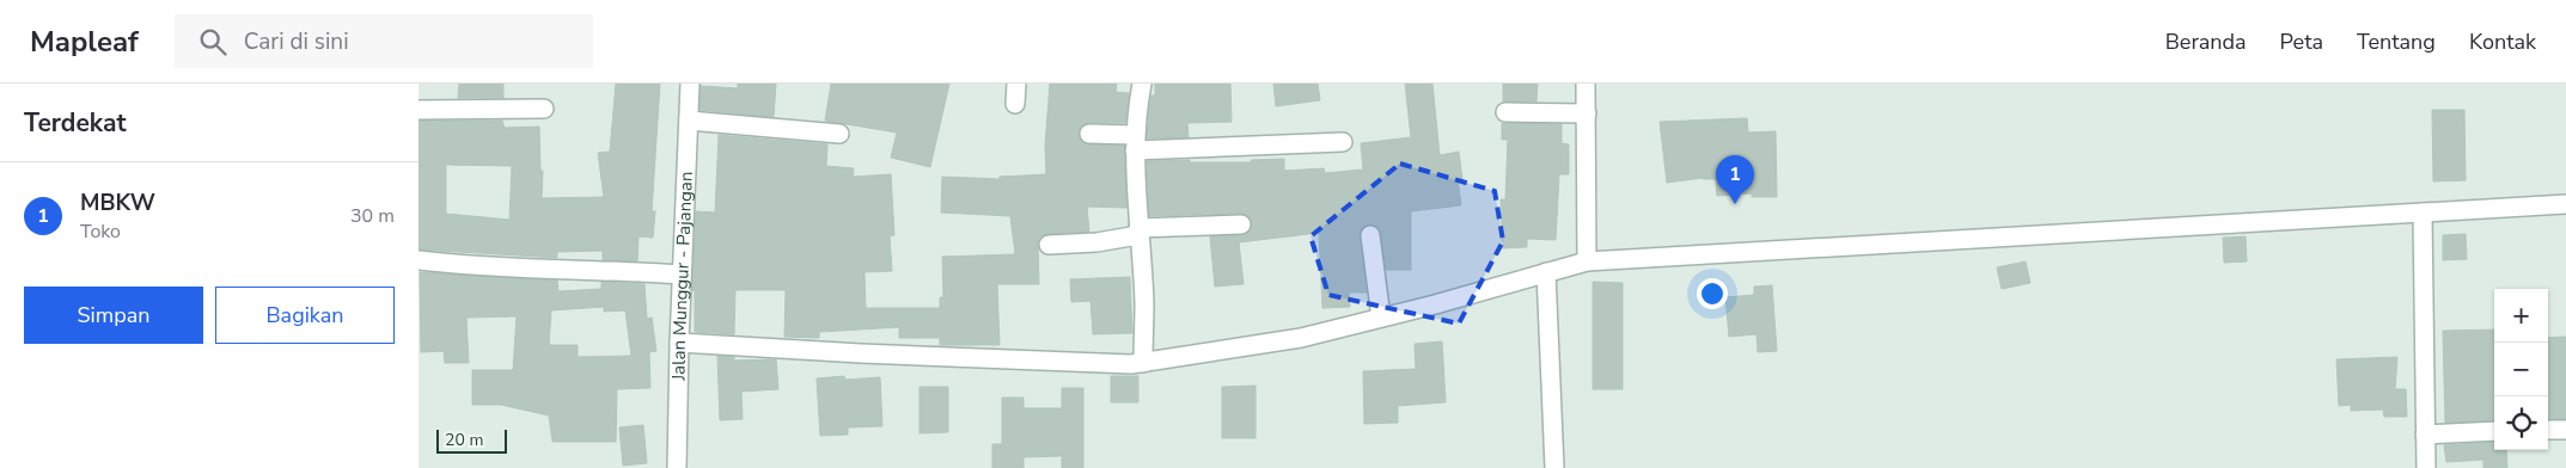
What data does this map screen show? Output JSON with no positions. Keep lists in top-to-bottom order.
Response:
{
  "streets": {
    "street": ["Jalan Munggur - Pajangan"]
  },
  "scale_bar": "20 m",
  "page": {
    "header": "Mapleaf",
    "search": "Cari di sini",
    "nav": [
      "Beranda",
      "Peta",
      "Tentang",
      "Kontak"
    ],
    "heading": "Terdekat",
    "pins": "1",
    "list": [
      {
        "mark": "1",
        "name": "MBKW",
        "note": "Toko",
        "value": "30 m"
      }
    ],
    "buttons": ["Simpan", "Bagikan"],
    "map_buttons": ["+", "−"],
    "scale": "20 m"
  }
}
